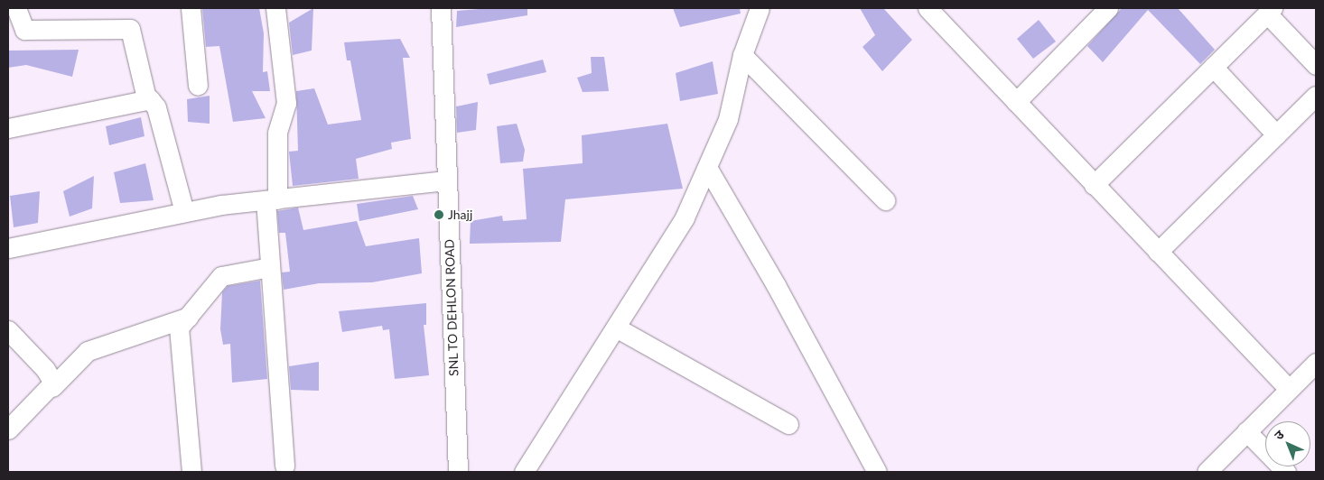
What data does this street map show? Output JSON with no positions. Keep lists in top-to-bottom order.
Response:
{
  "streets": {
    "street": ["SNL TO DEHLON ROAD"]
  },
  "places": ["Jhajj"],
  "north": "top left"
}
